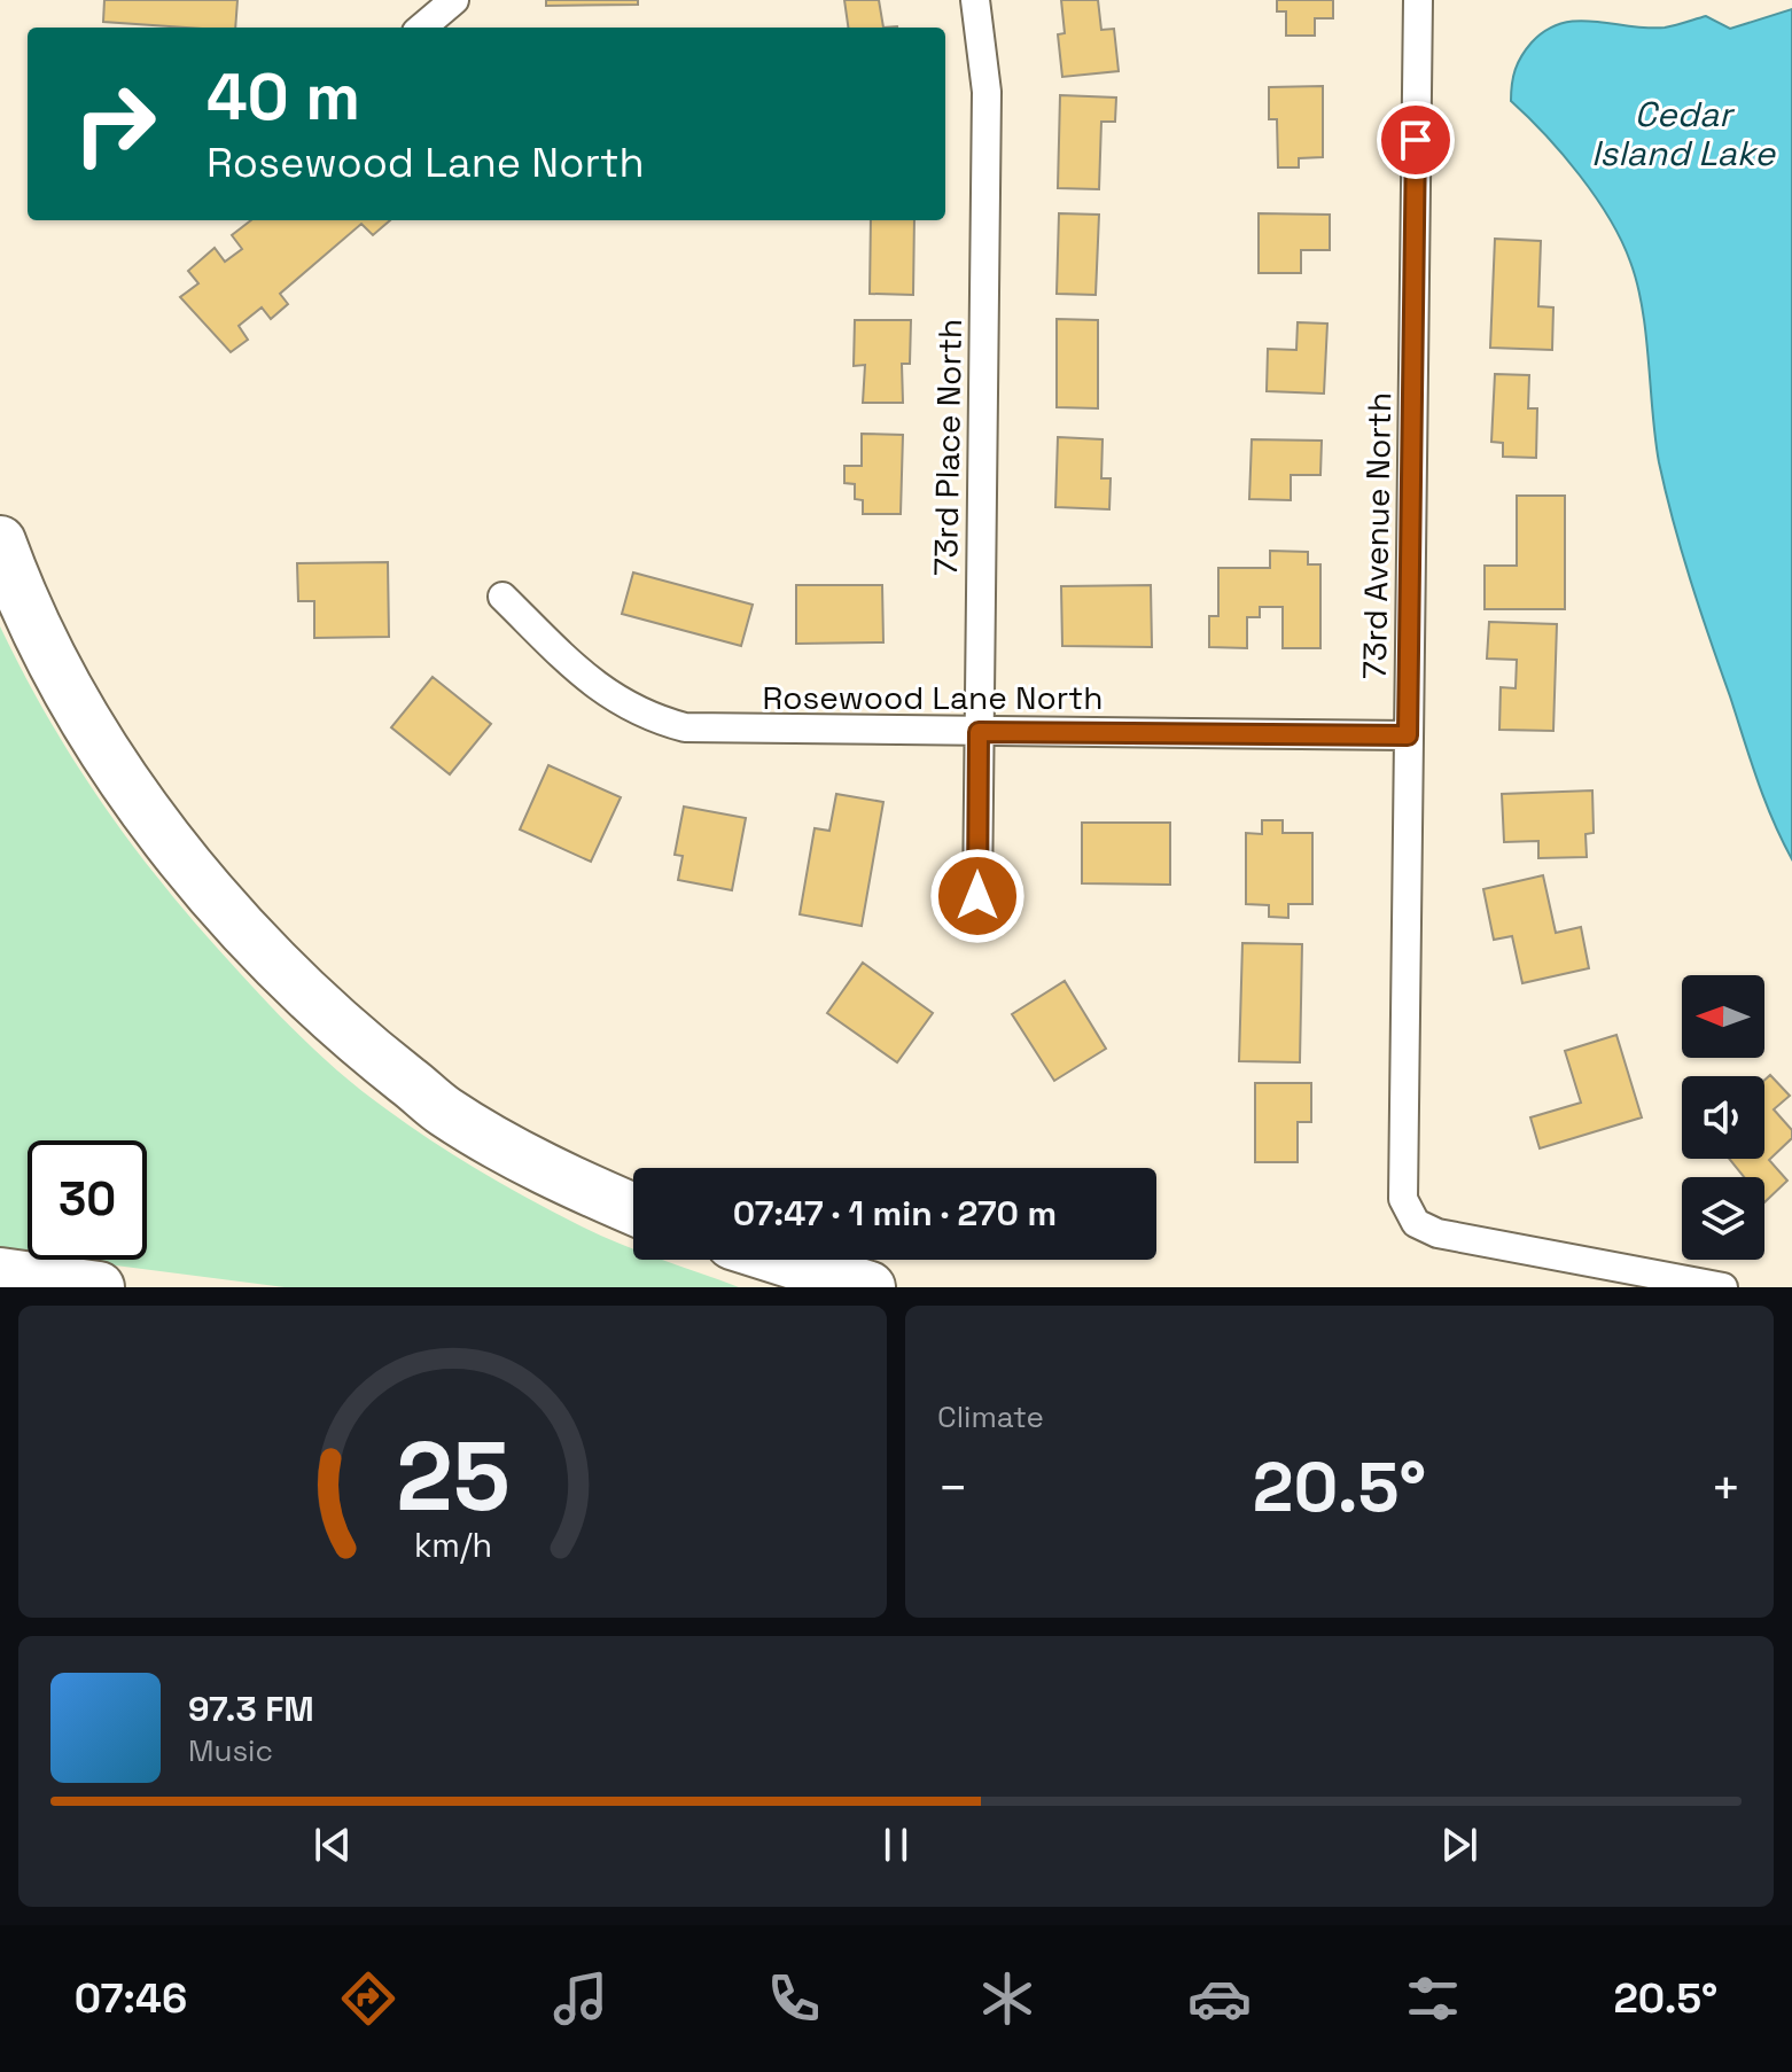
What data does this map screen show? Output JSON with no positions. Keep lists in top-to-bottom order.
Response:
{
  "streets": {
    "street": ["73rd Place North", "73rd Avenue North", "Rosewood Lane North"]
  },
  "crossings": [
    ["73rd Place North", "Rosewood Lane North"],
    ["73rd Avenue North", "Rosewood Lane North"]
  ],
  "water": ["Cedar Island Lake"],
  "north": "left",
  "page": {
    "turn": ["40 m", "Rosewood Lane North"],
    "limit": "30",
    "trip": "07:47 · 1 min · 270 m",
    "tile": "Climate",
    "heat": ["−", "20.5°", "+"],
    "song": ["97.3 FM", "Music"],
    "tabs": ["07:46", "20.5°"],
    "gauge": ["25", "km/h"]
  }
}
